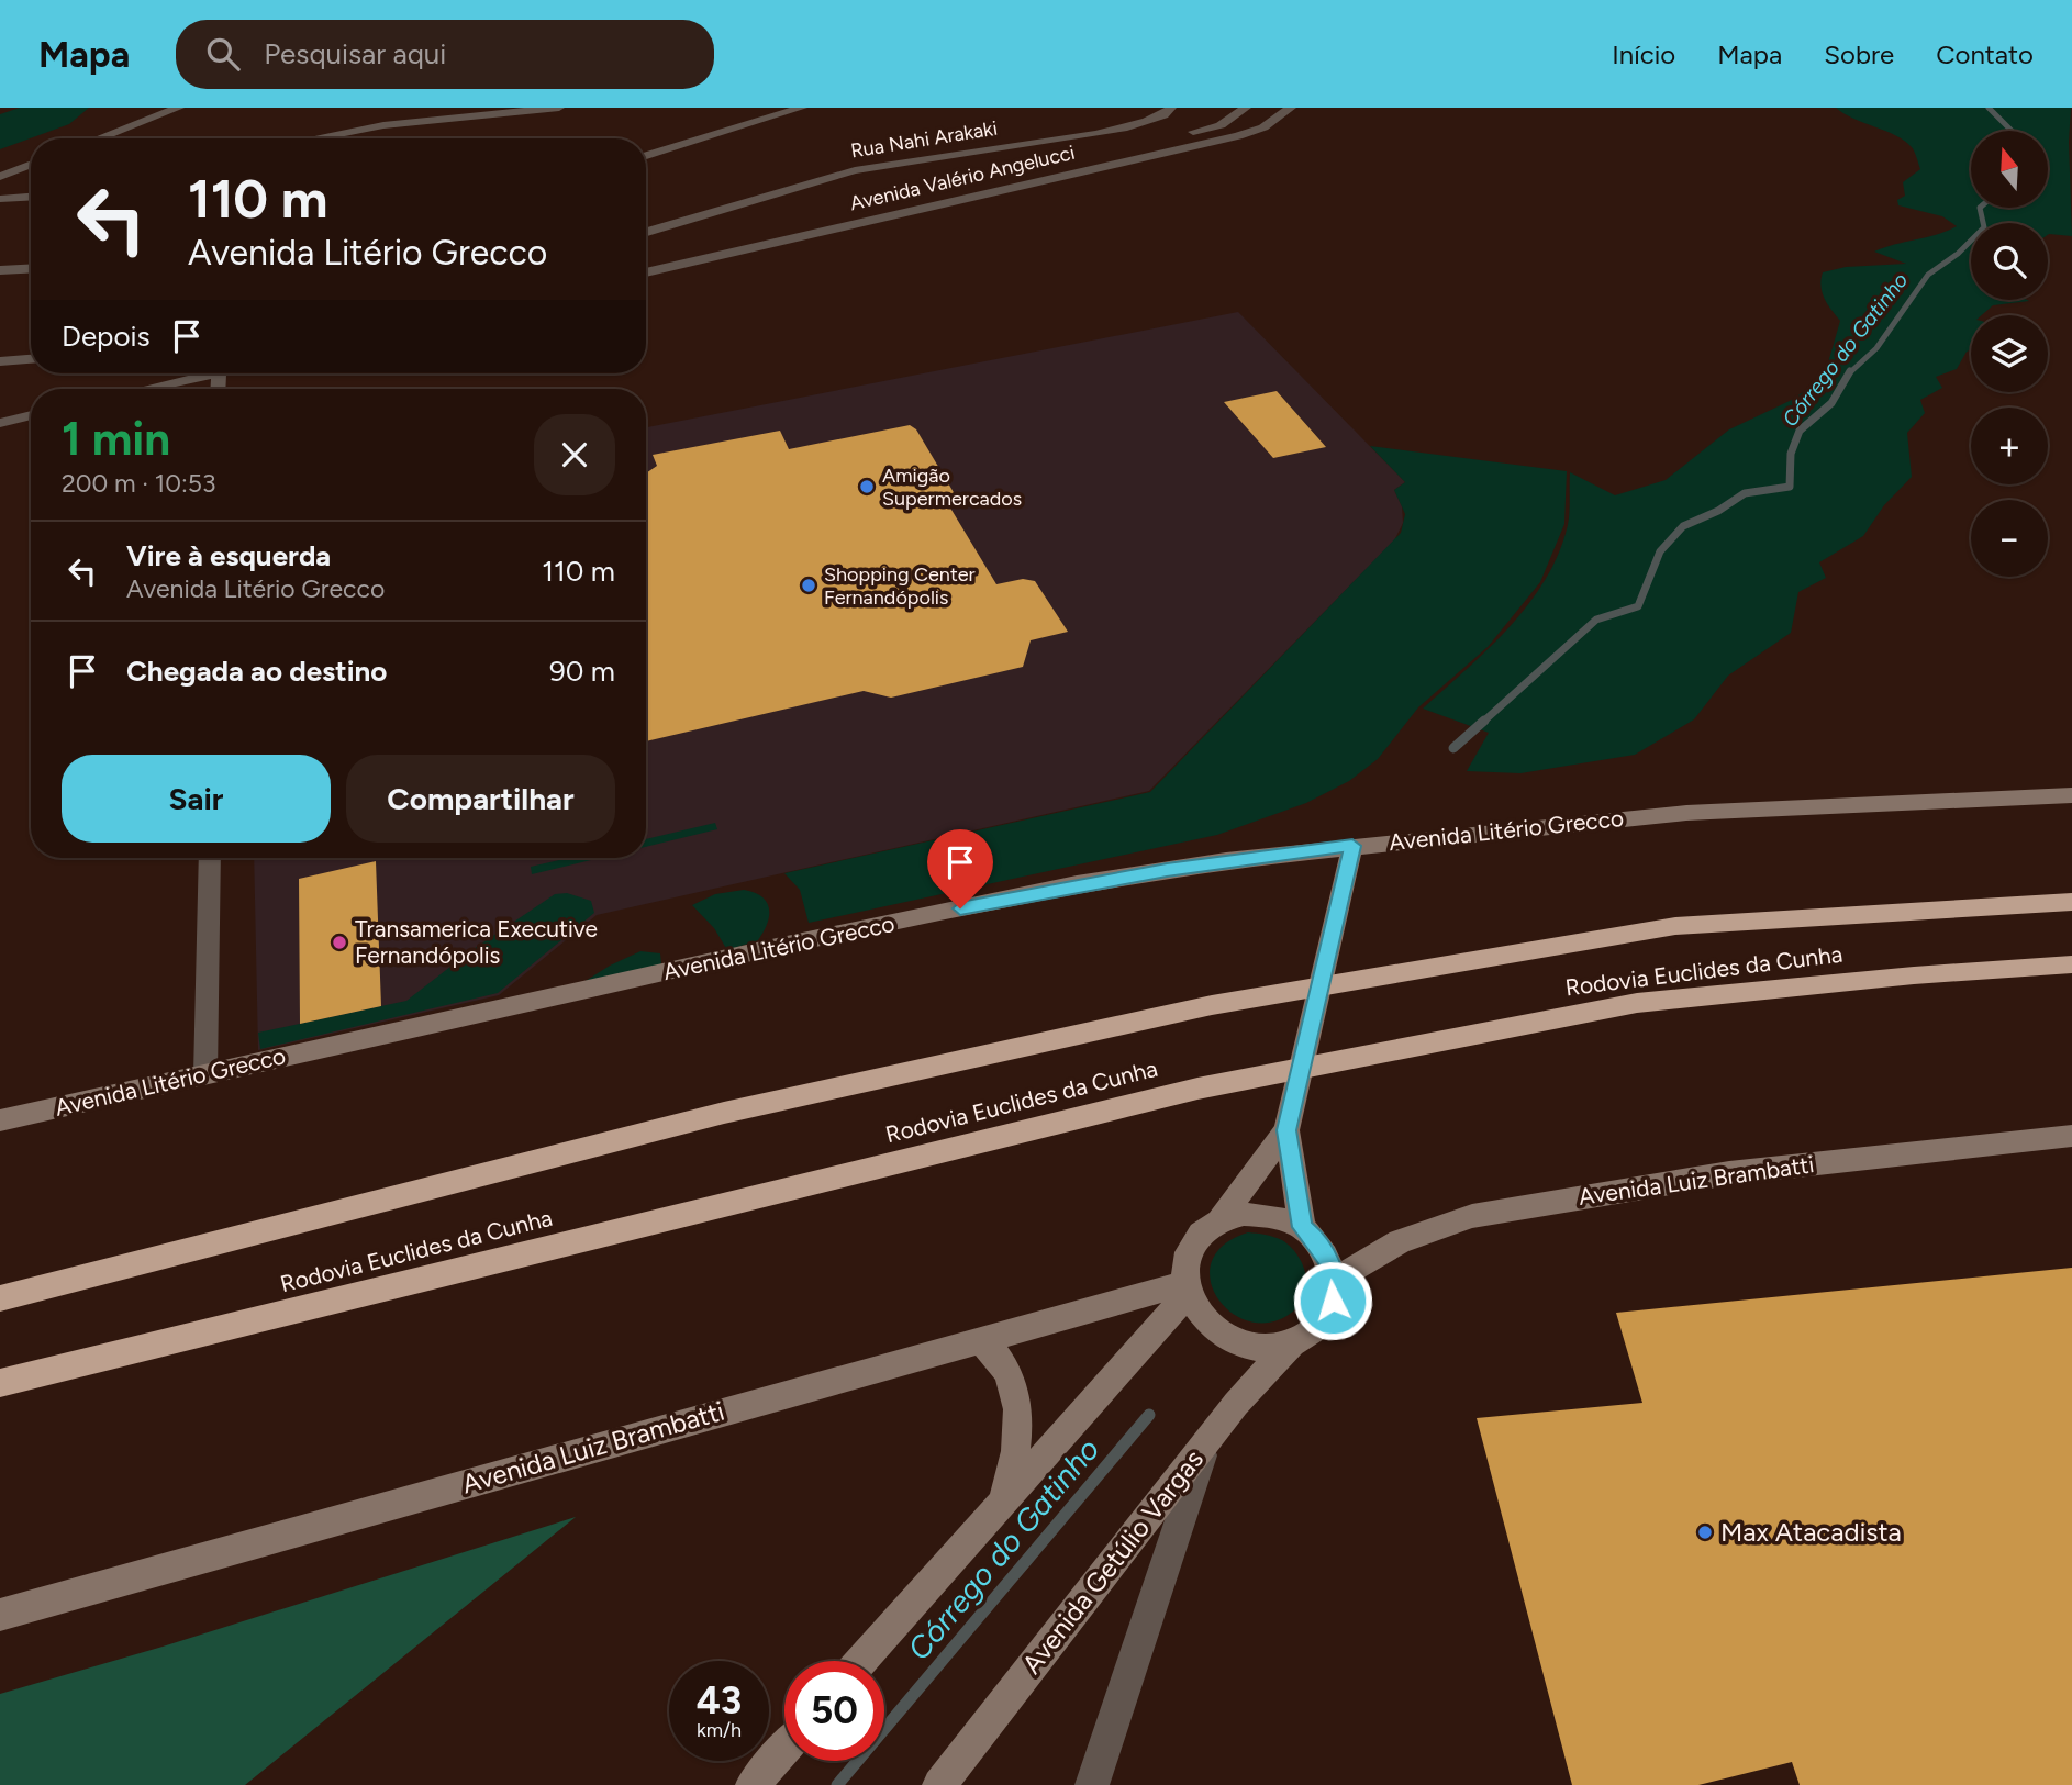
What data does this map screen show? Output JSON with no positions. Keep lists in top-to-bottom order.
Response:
{
  "streets": {
    "highway": ["Rodovia Euclides da Cunha"],
    "main road": ["Avenida Litério Grecco", "Avenida Luiz Brambatti", "Avenida Getúlio Vargas"],
    "street": ["Rua Nahi Arakaki", "Avenida Valério Angelucci"]
  },
  "crossings": [
    ["Avenida Luiz Brambatti", "Avenida Getúlio Vargas"]
  ],
  "water": ["Córrego do Gatinho"],
  "places": [
    "Amigão Supermercados",
    "Shopping Center Fernandópolis",
    "Transamerica Executive Fernandópolis",
    "Max Atacadista"
  ],
  "north": "top",
  "page": {
    "header": "Mapa",
    "search": "Pesquisar aqui",
    "nav": [
      "Início",
      "Mapa",
      "Sobre",
      "Contato"
    ],
    "map_buttons": ["+", "−"],
    "turn": ["110 m", "Avenida Litério Grecco"],
    "then": "Depois",
    "heading": ["1 min", "200 m · 10:53"],
    "list": [
      {
        "name": "Vire à esquerda",
        "note": "Avenida Litério Grecco",
        "value": "110 m"
      },
      {
        "name": "Chegada ao destino",
        "value": "90 m"
      }
    ],
    "buttons": ["Sair", "Compartilhar"],
    "speed": "43 km/h",
    "limit": "50"
  }
}
